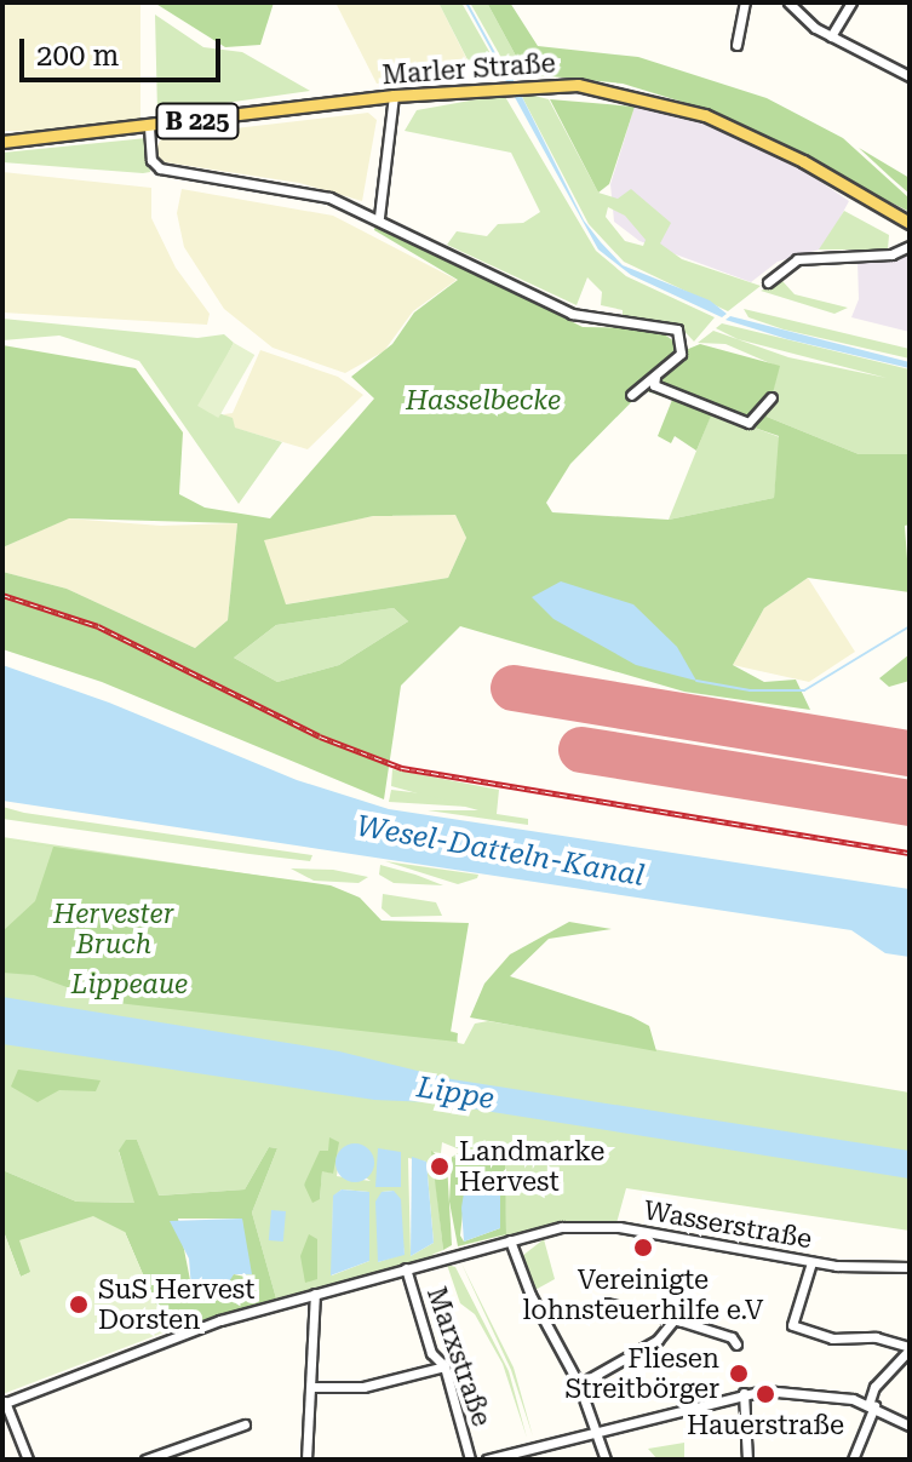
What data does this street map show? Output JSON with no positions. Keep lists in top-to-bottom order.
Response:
{
  "streets": {
    "main road": ["Marler Straße", "B 225"],
    "street": ["Wasserstraße", "Marxstraße"]
  },
  "crossings": [
    ["Wasserstraße", "Marxstraße"]
  ],
  "water": ["Wesel-Datteln-Kanal", "Lippe"],
  "parks": ["Hasselbecke", "Hervester Bruch", "Lippeaue"],
  "places": [
    "Landmarke Hervest",
    "Vereinigte lohnsteuerhilfe e.V",
    "SuS Hervest Dorsten",
    "Fliesen Streitbörger",
    "Hauerstraße"
  ],
  "scale_bar": "200 m"
}
